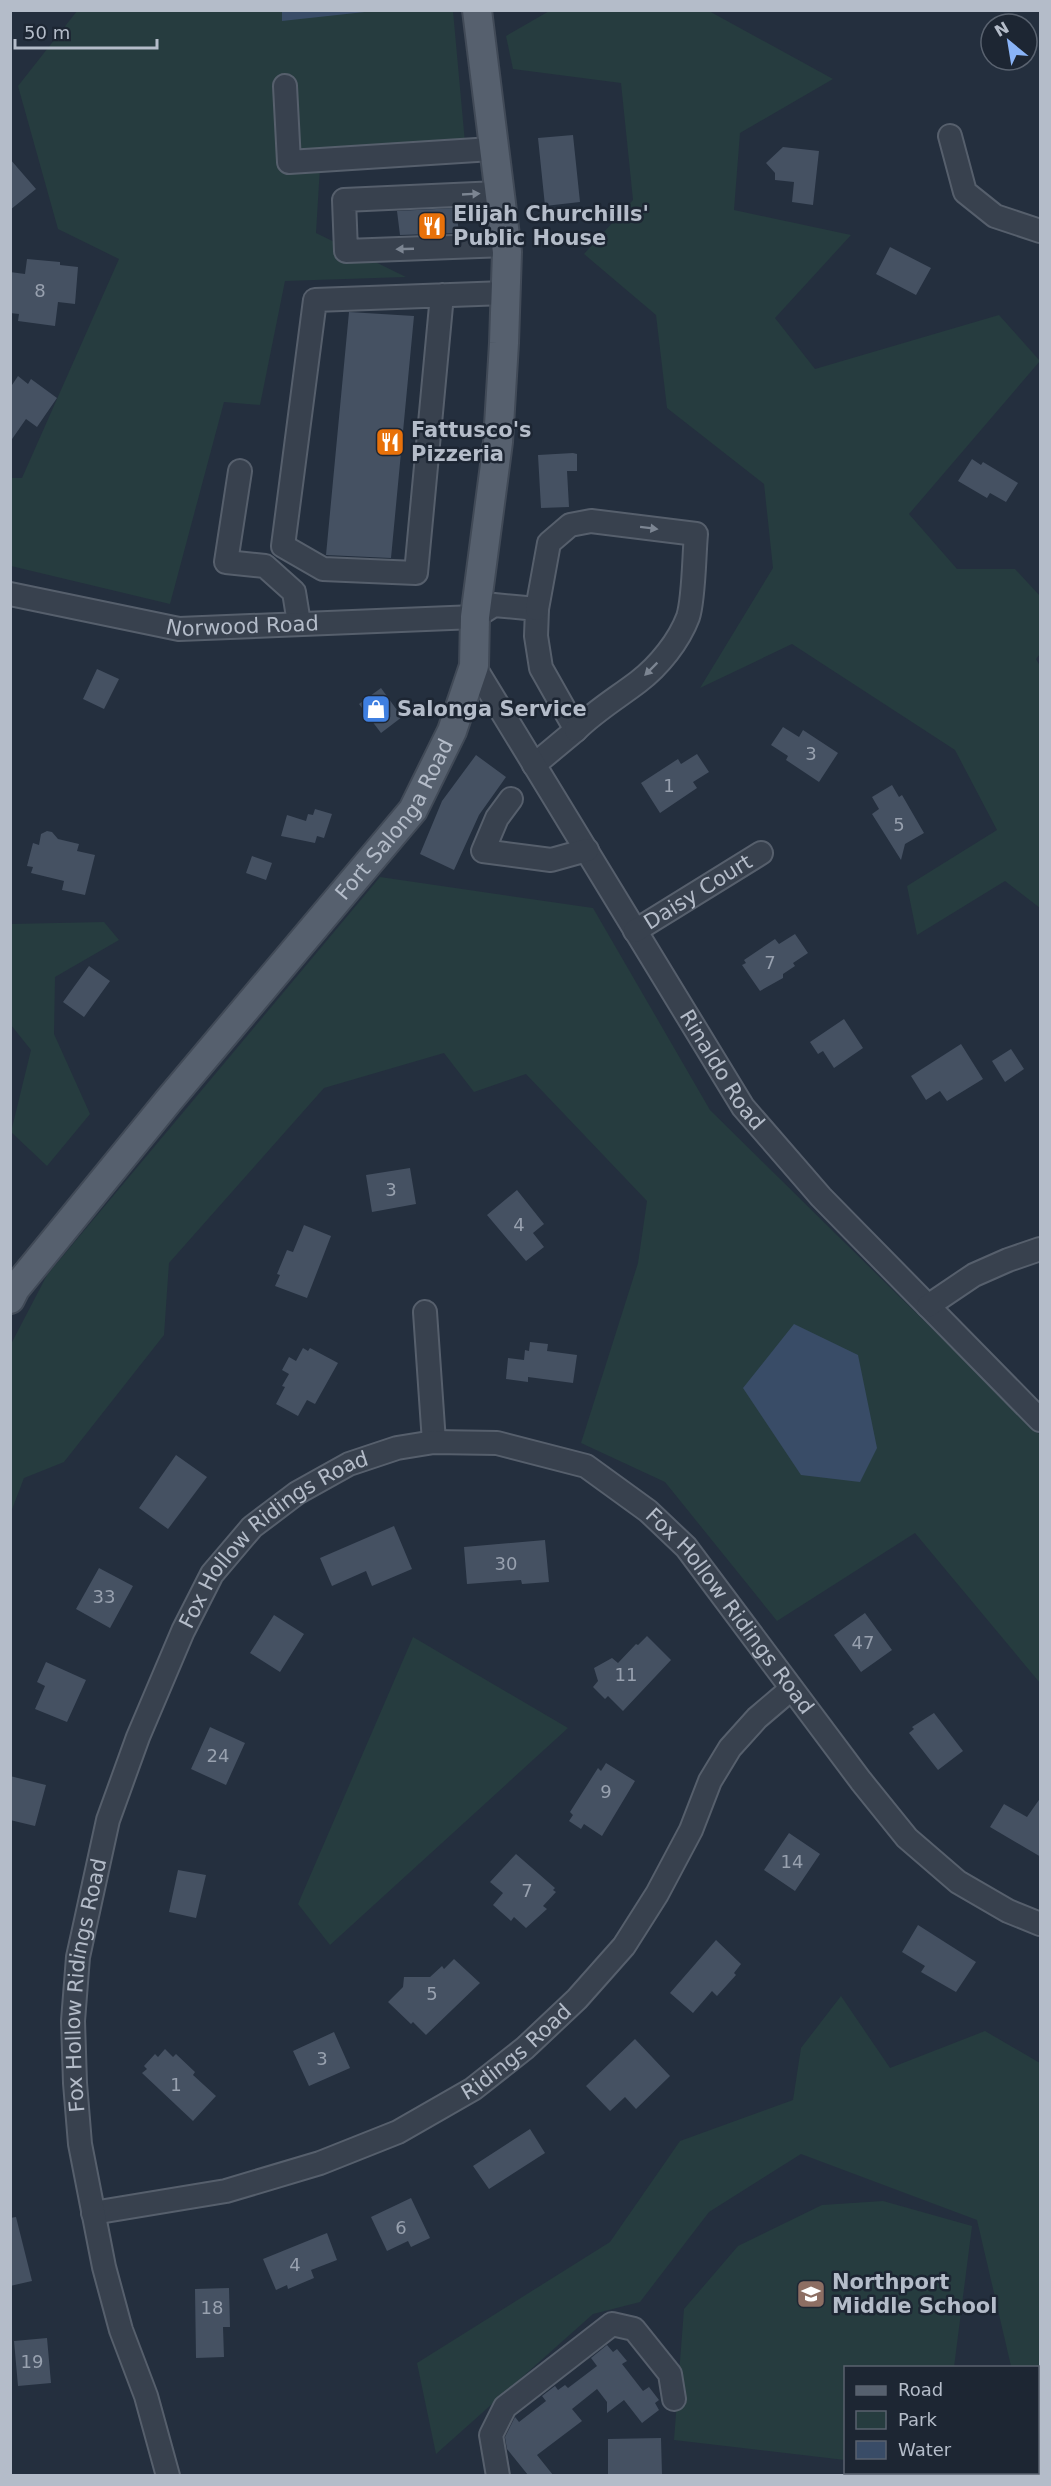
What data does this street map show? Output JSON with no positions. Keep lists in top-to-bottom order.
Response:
{
  "streets": {
    "main road": ["Fort Salonga Road"],
    "street": [
      "Norwood Road",
      "Daisy Court",
      "Rinaldo Road",
      "Fox Hollow Ridings Road",
      "Ridings Road"
    ]
  },
  "crossings": [
    ["Norwood Road", "Fort Salonga Road"],
    ["Fort Salonga Road", "Rinaldo Road"],
    ["Daisy Court", "Rinaldo Road"],
    ["Fox Hollow Ridings Road", "Ridings Road"]
  ],
  "places": {
    "restaurant": ["Elijah Churchills' Public House", "Fattusco's Pizzeria"],
    "shop": ["Salonga Service"],
    "school or university": ["Northport Middle School"]
  },
  "house_numbers": [
    "8",
    "3",
    "1",
    "5",
    "7",
    "3",
    "4",
    "30",
    "33",
    "47",
    "11",
    "24",
    "9",
    "14",
    "7",
    "5",
    "3",
    "1",
    "6",
    "4",
    "18",
    "19"
  ],
  "legend": ["Road", "Park", "Water"],
  "scale_bar": "50 m",
  "north": "top left"
}
